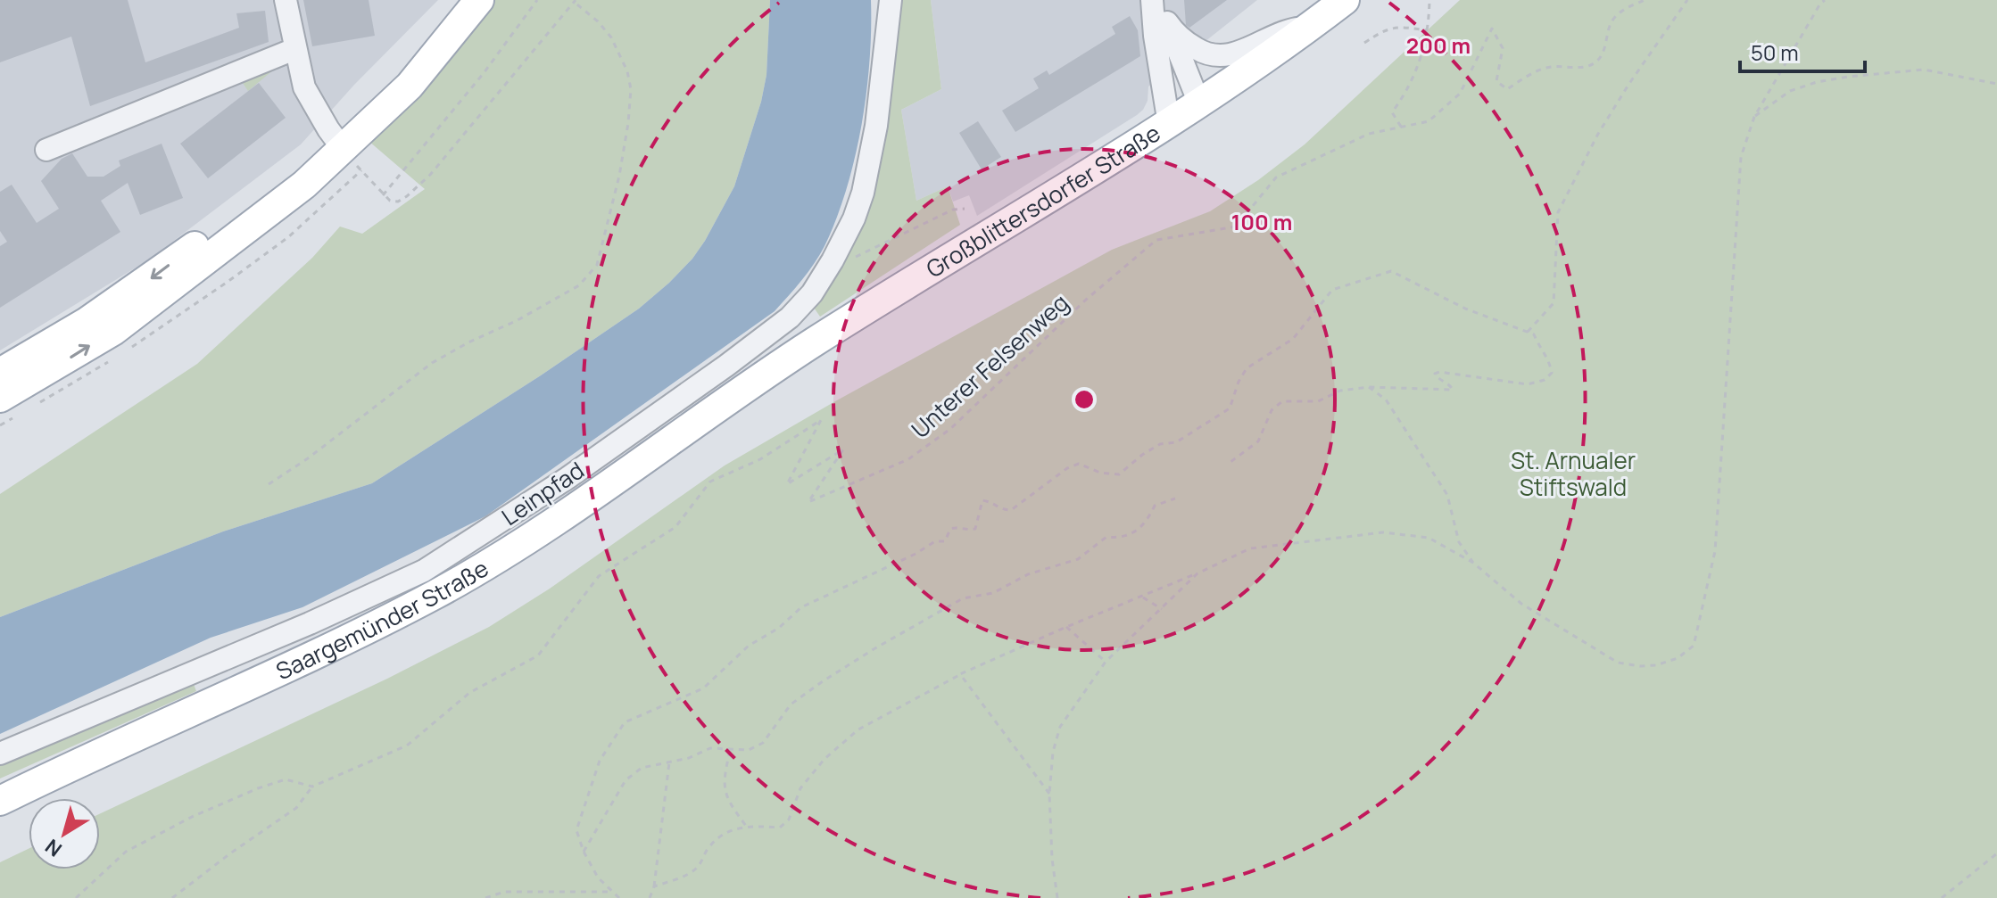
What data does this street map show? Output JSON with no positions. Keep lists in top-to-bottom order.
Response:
{
  "streets": {
    "main road": ["Großblittersdorfer Straße", "Saargemünder Straße"],
    "street": ["Leinpfad"],
    "path": ["Unterer Felsenweg"]
  },
  "crossings": [
    ["Großblittersdorfer Straße", "Saargemünder Straße"]
  ],
  "parks": ["St. Arnualer Stiftswald"],
  "scale_bar": "50 m",
  "north": "bottom left",
  "rings": ["200 m", "100 m"]
}
